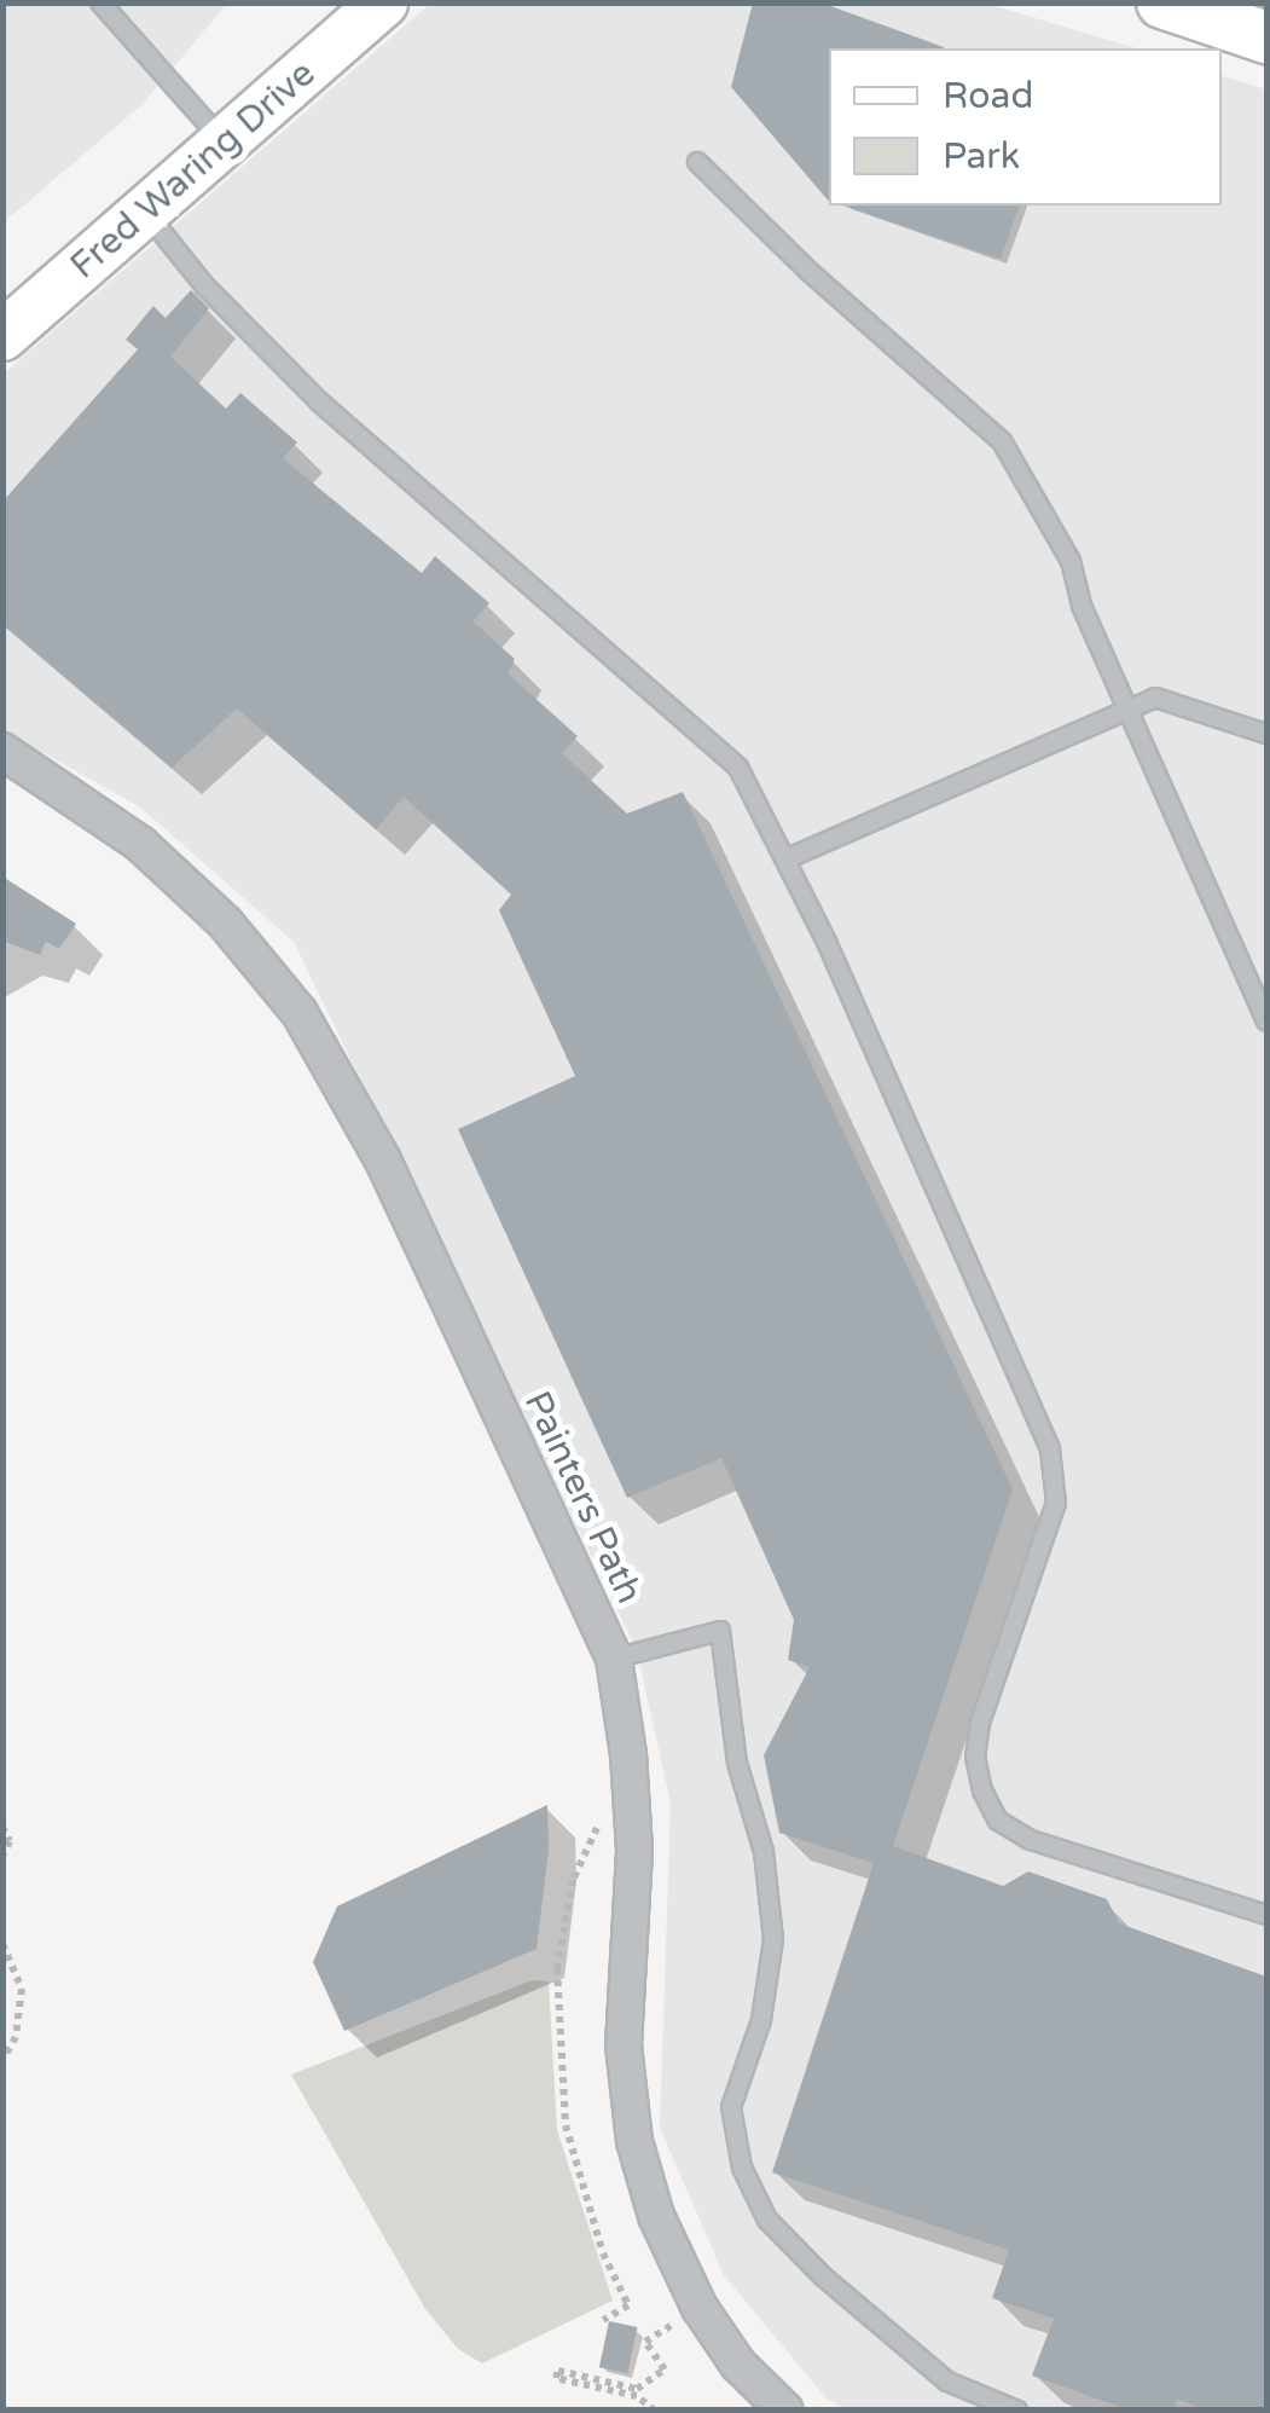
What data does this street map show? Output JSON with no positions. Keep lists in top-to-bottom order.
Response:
{
  "streets": {
    "street": ["Fred Waring Drive", "Painters Path"]
  },
  "legend": ["Road", "Park"]
}
